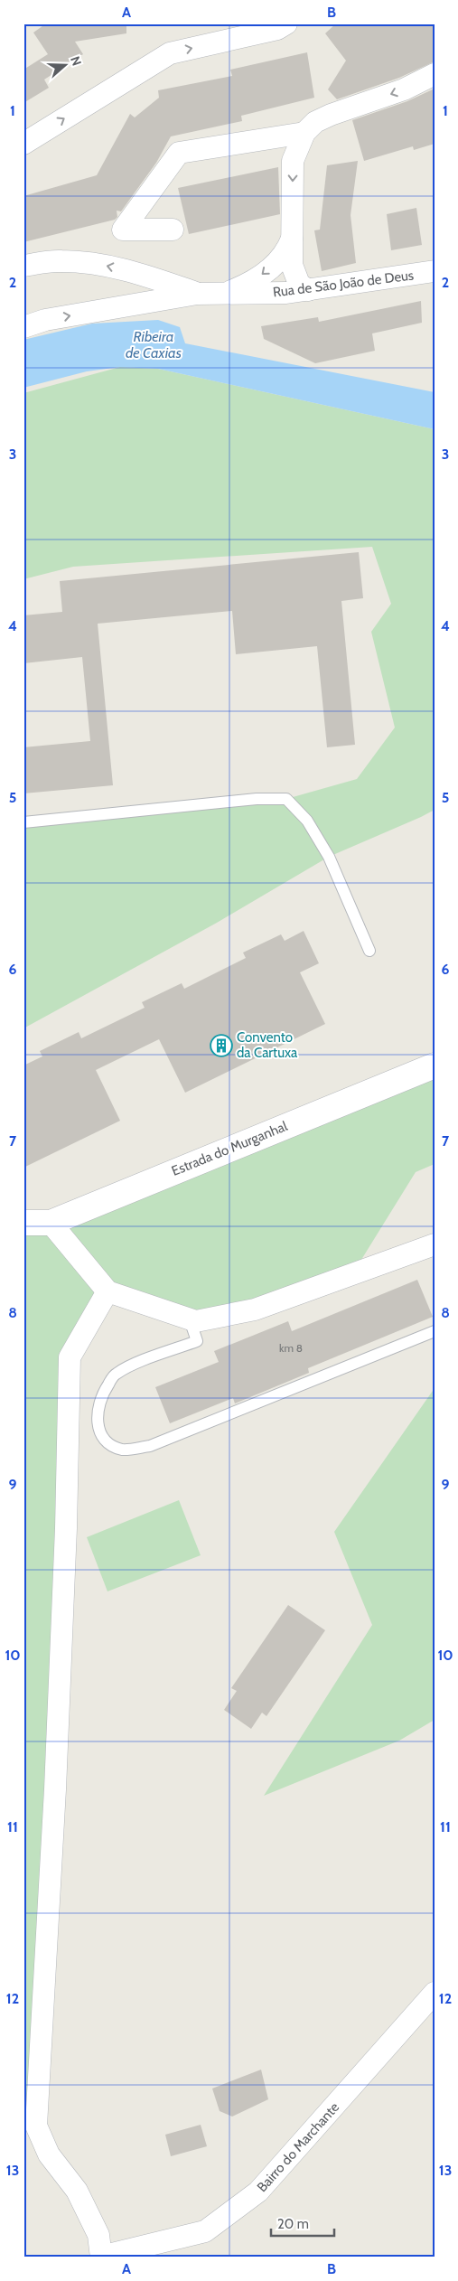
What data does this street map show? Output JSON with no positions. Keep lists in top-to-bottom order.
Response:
{
  "streets": {
    "street": ["Rua de São João de Deus", "Estrada do Murganhal", "Bairro do Marchante"]
  },
  "water": ["Ribeira de Caxias"],
  "places": {
    "building": ["Convento da Cartuxa"]
  },
  "house_numbers": ["km 8"],
  "scale_bar": "20 m",
  "north": "right",
  "grid": {
    "columns": ["A", "B"],
    "rows": [
      "1",
      "2",
      "3",
      "4",
      "5",
      "6",
      "7",
      "8",
      "9",
      "10",
      "11",
      "12",
      "13"
    ]
  }
}
